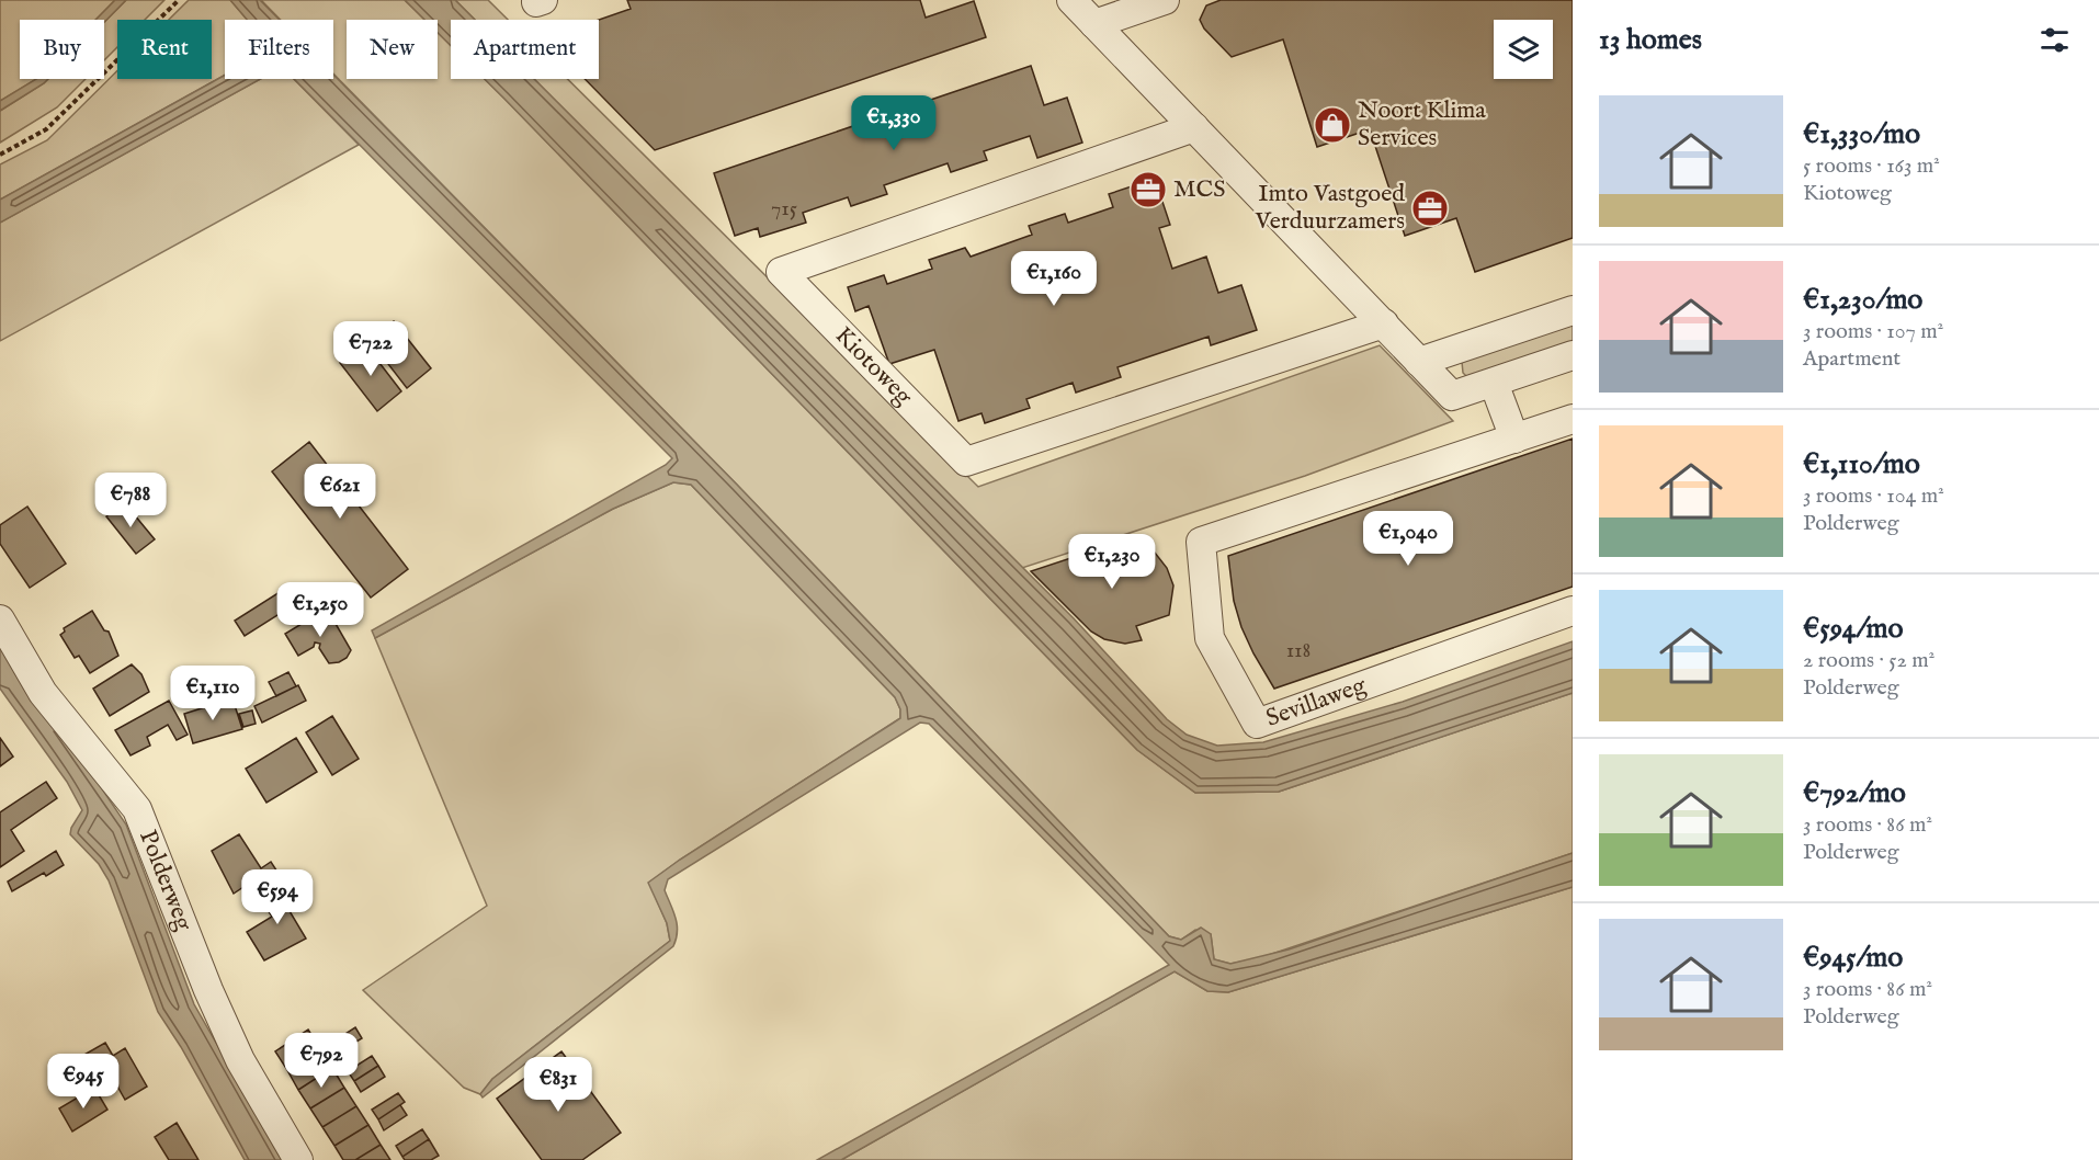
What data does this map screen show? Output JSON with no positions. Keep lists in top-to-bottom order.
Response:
{
  "streets": {
    "street": ["Kiotoweg", "Sevillaweg", "Polderweg"]
  },
  "places": {
    "shop": ["Noort Klima Services"],
    "office": ["MCS", "Imto Vastgoed Verduurzamers"]
  },
  "house_numbers": ["715", "118"],
  "page": {
    "heading": "13 homes",
    "chip": [
      "Buy",
      "Rent",
      "Filters",
      "New",
      "Apartment"
    ],
    "list": [
      {
        "name": "€1,330/mo",
        "note": "5 rooms · 163 m² · Kiotoweg"
      },
      {
        "name": "€1,230/mo",
        "note": "3 rooms · 107 m² · Apartment"
      },
      {
        "name": "€1,110/mo",
        "note": "3 rooms · 104 m² · Polderweg"
      },
      {
        "name": "€594/mo",
        "note": "2 rooms · 52 m² · Polderweg"
      },
      {
        "name": "€792/mo",
        "note": "3 rooms · 86 m² · Polderweg"
      },
      {
        "name": "€945/mo",
        "note": "3 rooms · 86 m² · Polderweg"
      }
    ],
    "price": [
      "€1,330",
      "€1,160",
      "€722",
      "€621",
      "€788",
      "€1,040",
      "€1,230",
      "€1,250",
      "€1,110",
      "€594",
      "€792",
      "€945",
      "€831"
    ]
  }
}
